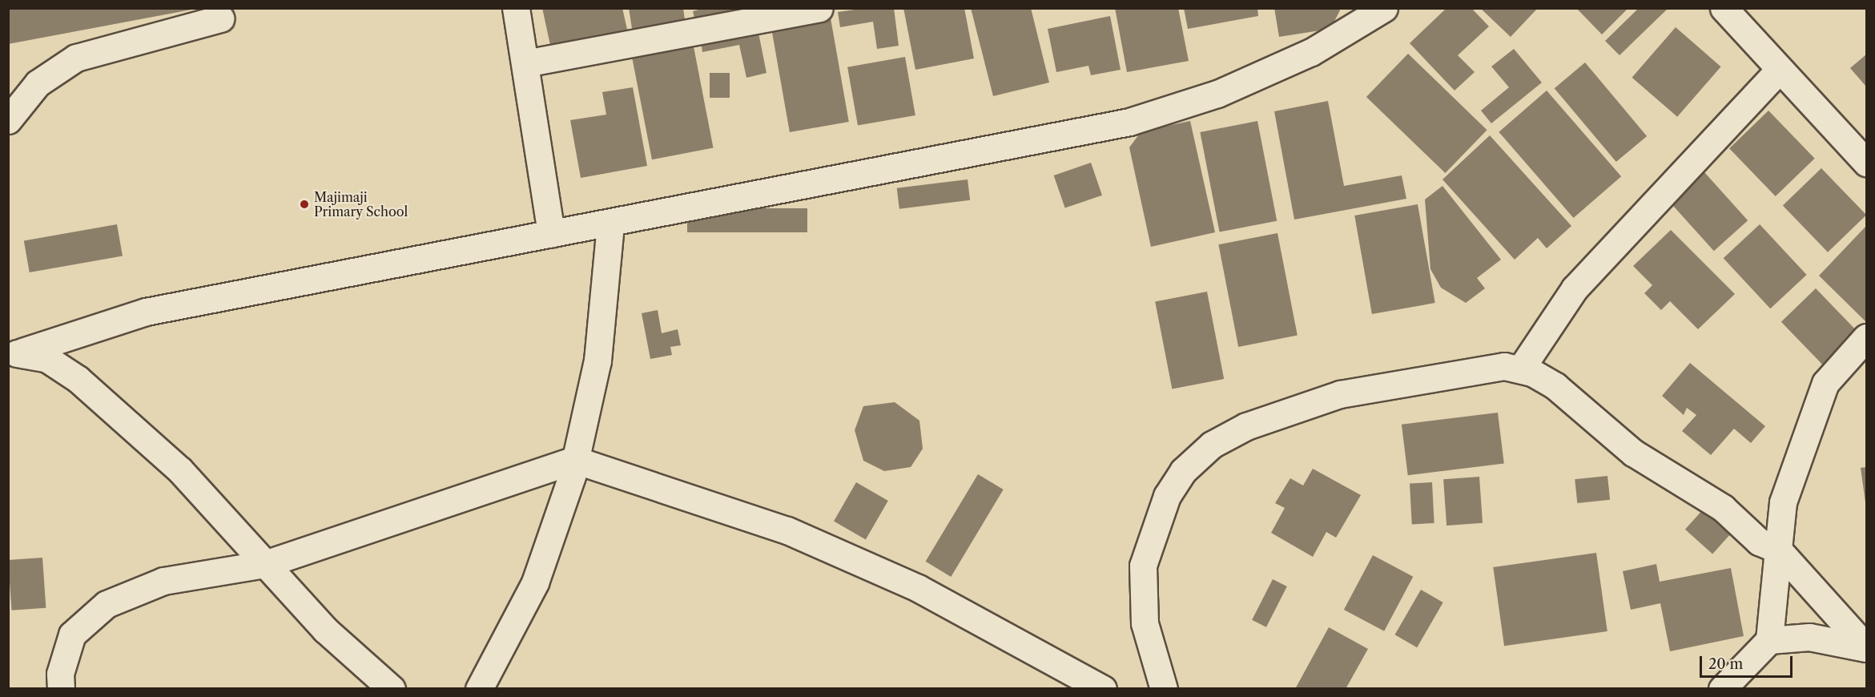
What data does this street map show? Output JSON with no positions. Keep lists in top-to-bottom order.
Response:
{
  "places": ["Majimaji Primary School"],
  "scale_bar": "20 m"
}
